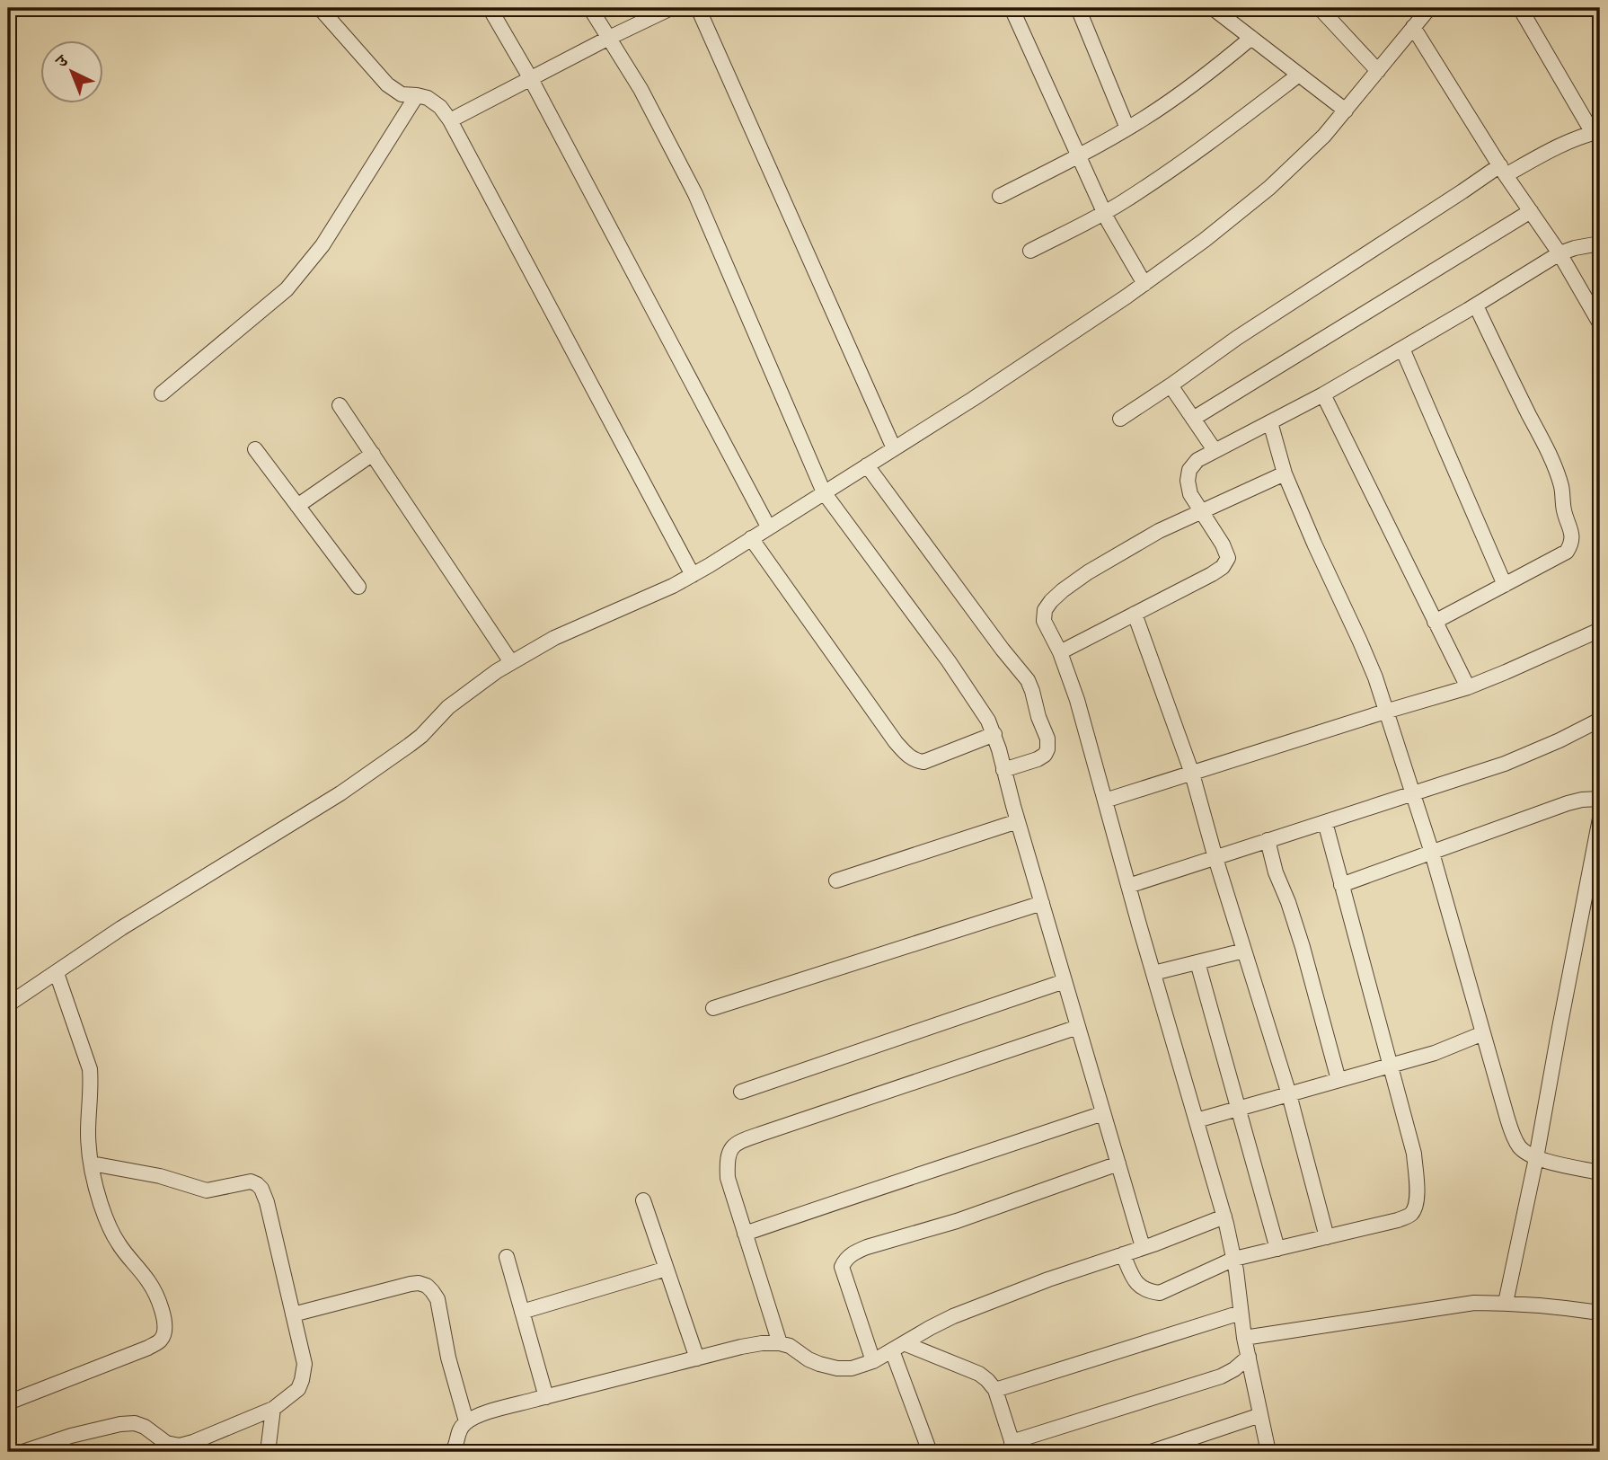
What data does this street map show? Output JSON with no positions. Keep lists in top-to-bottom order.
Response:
{
  "north": "top left"
}
